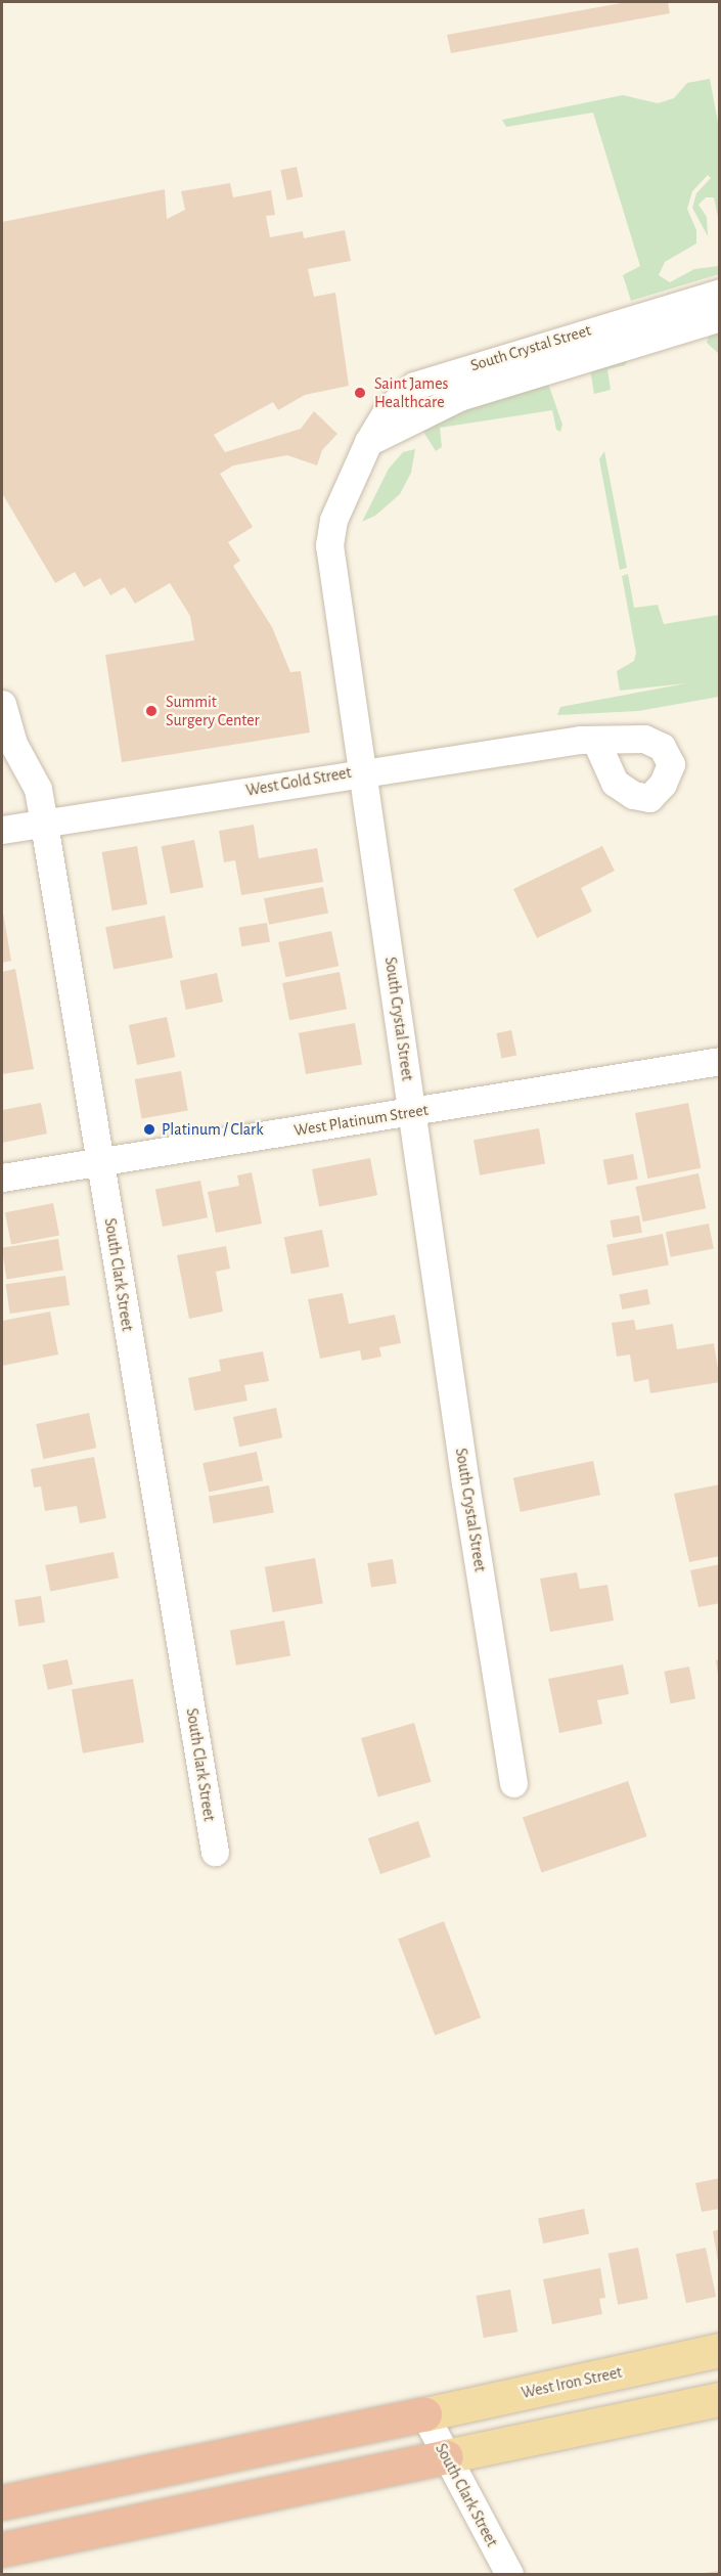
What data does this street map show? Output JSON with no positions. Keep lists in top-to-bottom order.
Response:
{
  "streets": {
    "main road": ["West Iron Street"],
    "street": [
      "South Crystal Street",
      "West Gold Street",
      "West Platinum Street",
      "South Clark Street"
    ]
  },
  "crossings": [
    ["South Crystal Street", "West Gold Street"],
    ["South Crystal Street", "West Platinum Street"],
    ["West Gold Street", "South Clark Street"],
    ["West Platinum Street", "South Clark Street"],
    ["South Clark Street", "West Iron Street"]
  ],
  "places": ["Saint James Healthcare", "Summit Surgery Center", "Platinum / Clark"]
}
